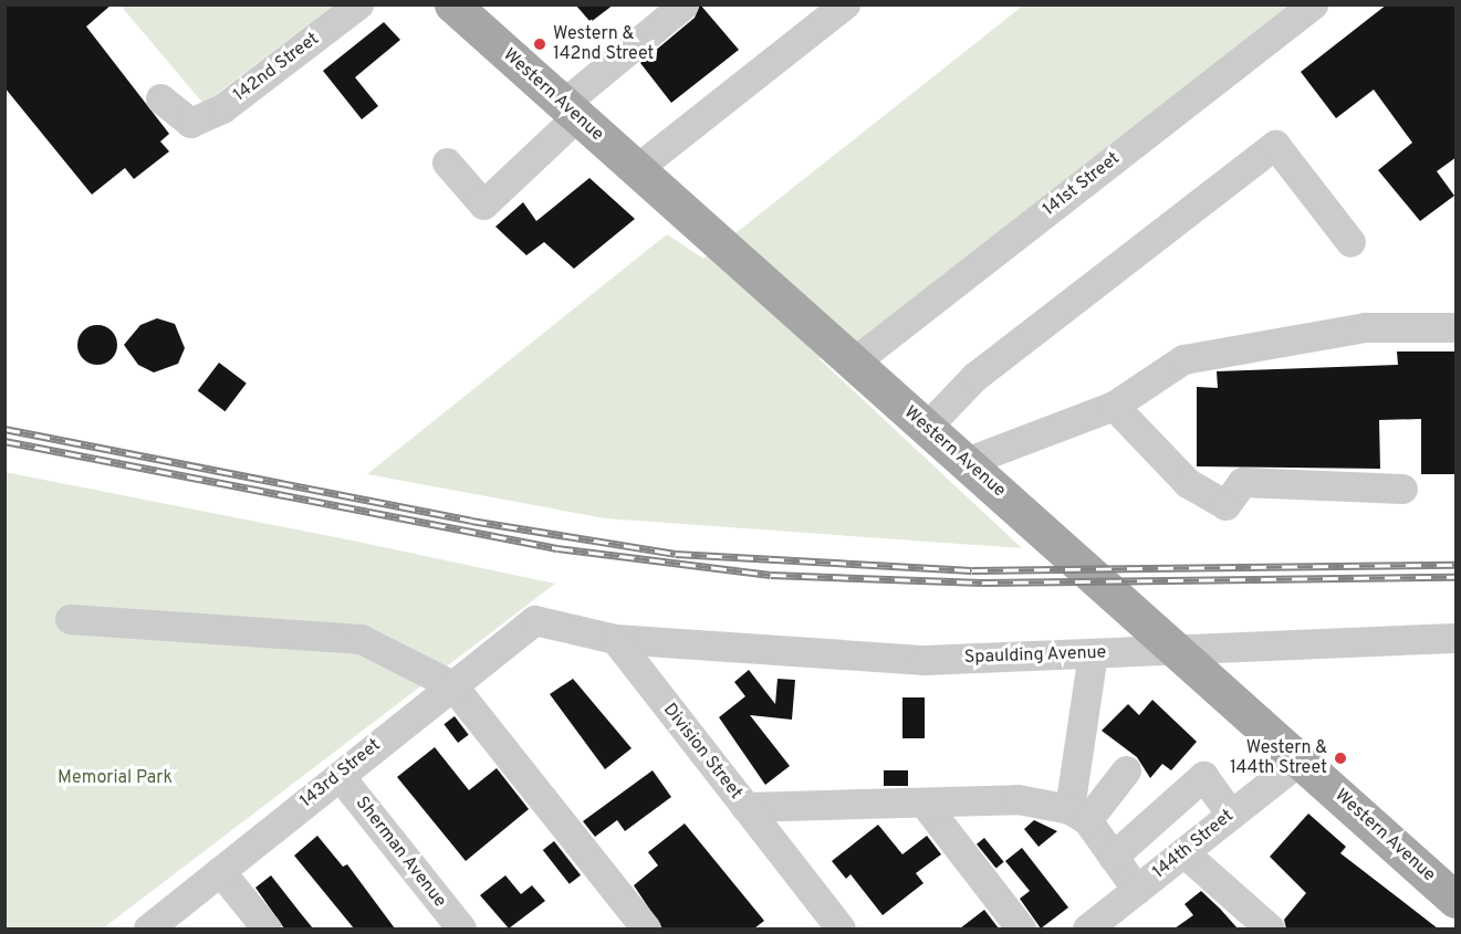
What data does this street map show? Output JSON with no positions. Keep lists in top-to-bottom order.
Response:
{
  "streets": {
    "main road": ["Western Avenue"],
    "street": [
      "142nd Street",
      "141st Street",
      "Spaulding Avenue",
      "Division Street",
      "143rd Street",
      "144th Street",
      "Sherman Avenue"
    ]
  },
  "crossings": [
    ["Western Avenue", "141st Street"],
    ["Western Avenue", "Spaulding Avenue"],
    ["Western Avenue", "144th Street"],
    ["Spaulding Avenue", "Division Street"],
    ["Spaulding Avenue", "143rd Street"],
    ["Division Street", "143rd Street"],
    ["143rd Street", "Sherman Avenue"]
  ],
  "parks": ["Memorial Park"],
  "places": ["Western & 142nd Street", "Western & 144th Street"]
}
